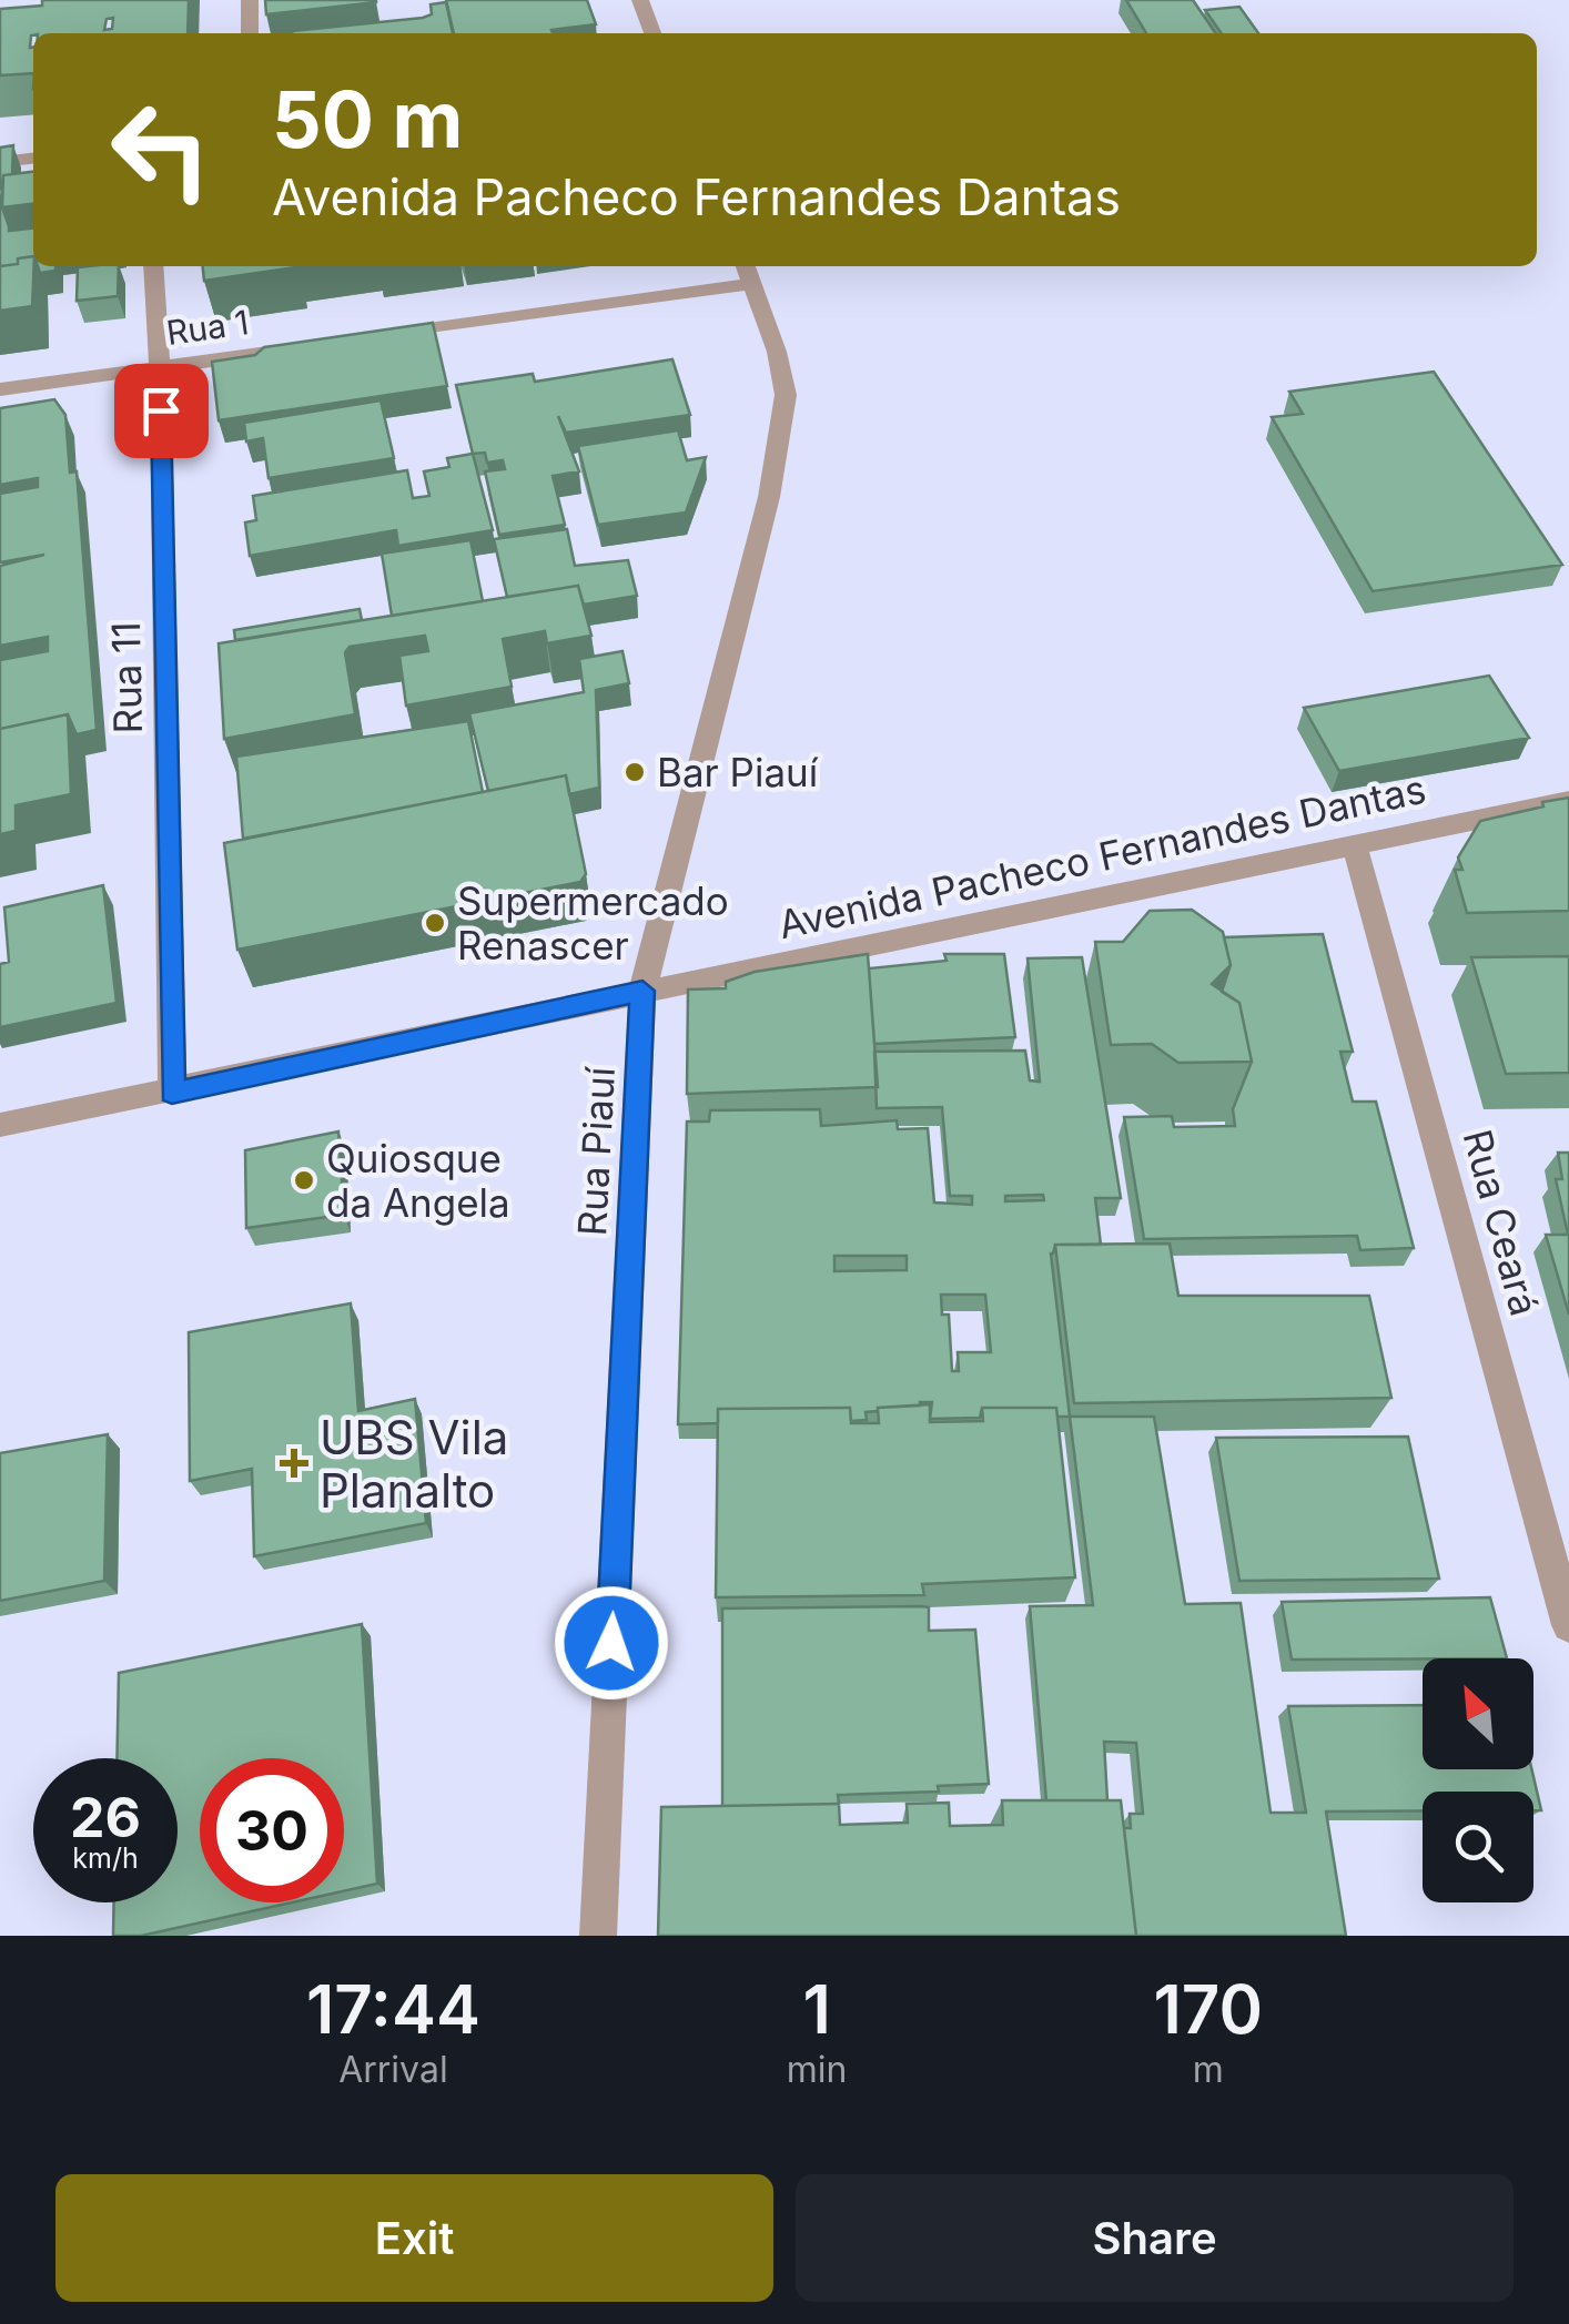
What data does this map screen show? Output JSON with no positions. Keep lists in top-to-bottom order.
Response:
{
  "streets": {
    "street": [
      "Rua 1",
      "Rua 11",
      "Avenida Pacheco Fernandes Dantas",
      "Rua Piauí",
      "Rua Ceará"
    ]
  },
  "crossings": [
    ["Rua 1", "Rua 11"],
    ["Rua 11", "Avenida Pacheco Fernandes Dantas"],
    ["Avenida Pacheco Fernandes Dantas", "Rua Piauí"],
    ["Avenida Pacheco Fernandes Dantas", "Rua Ceará"]
  ],
  "places": {
    "other": ["Bar Piauí", "Supermercado Renascer", "Quiosque da Angela"],
    "health": ["UBS Vila Planalto"]
  },
  "north": "top left",
  "page": {
    "turn": ["50 m", "Avenida Pacheco Fernandes Dantas"],
    "speed": "26 km/h",
    "limit": "30",
    "eta": [
      "17:44",
      "Arrival",
      "1",
      "min",
      "170",
      "m"
    ],
    "buttons": ["Exit", "Share"]
  }
}
